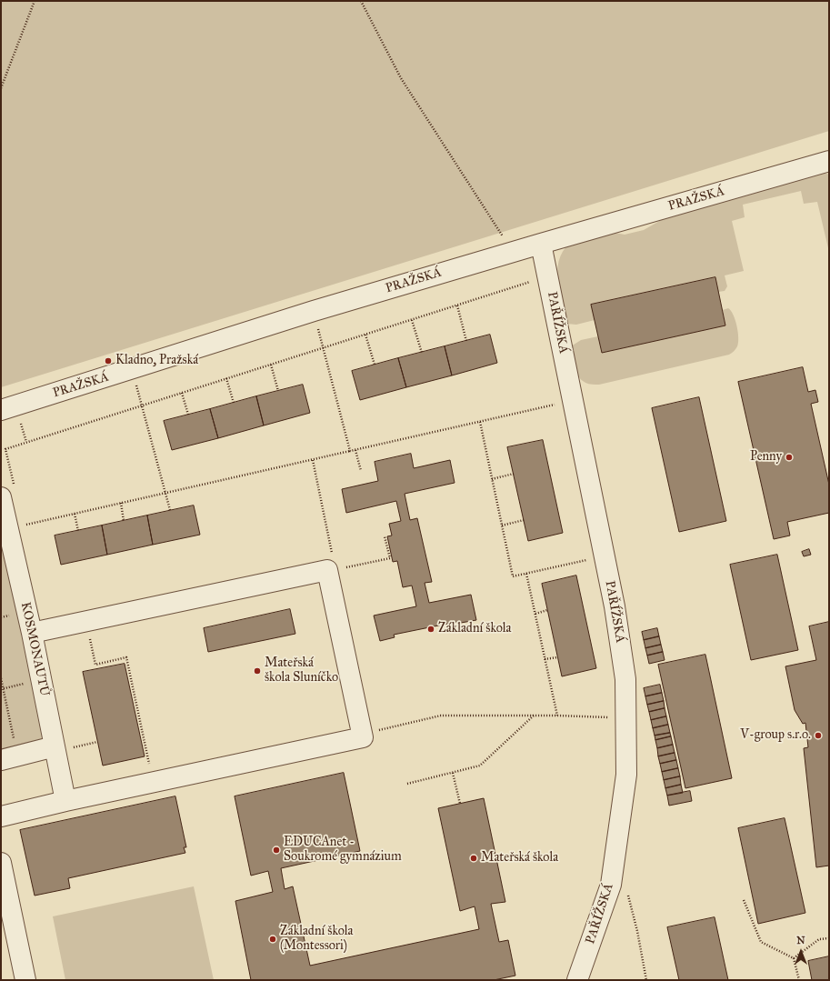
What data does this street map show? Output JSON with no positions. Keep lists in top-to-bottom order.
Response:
{
  "streets": {
    "street": ["PRAŽSKÁ", "PAŘÍŽSKÁ", "KOSMONAUTŮ"]
  },
  "crossings": [
    ["PRAŽSKÁ", "PAŘÍŽSKÁ"]
  ],
  "places": [
    "Kladno, Pražská",
    "Penny",
    "Základní škola",
    "Mateřská škola Sluníčko",
    "V-group s.r.o.",
    "EDUCAnet - Soukromé gymnázium",
    "Mateřská škola",
    "Základní škola (Montessori)"
  ],
  "north": "top"
}
